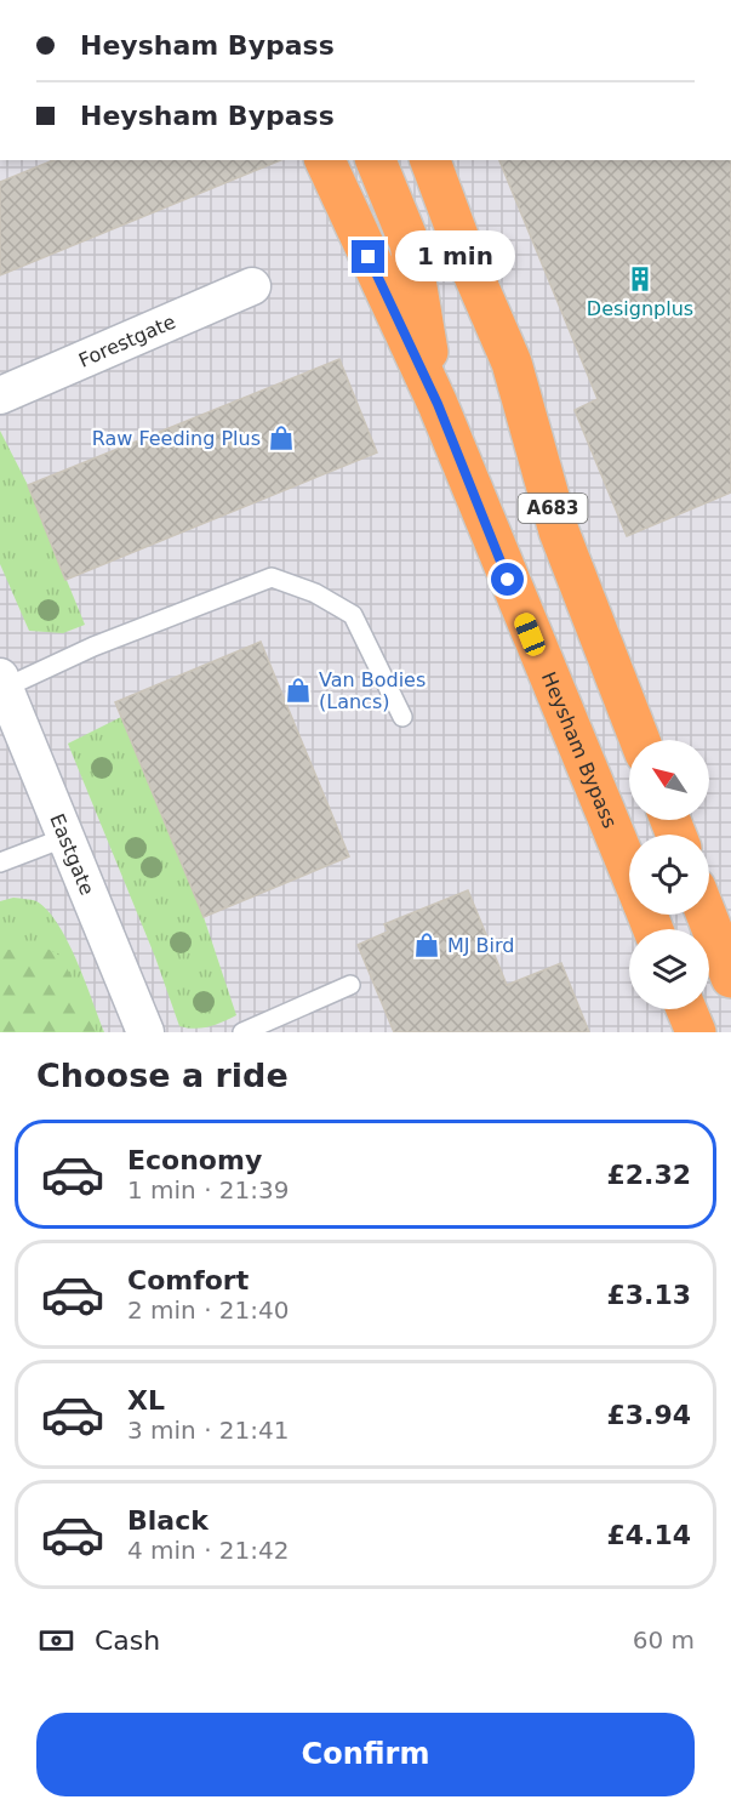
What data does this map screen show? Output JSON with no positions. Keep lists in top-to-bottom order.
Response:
{
  "streets": {
    "highway": ["A683", "Heysham Bypass"],
    "street": ["Forestgate", "Eastgate"]
  },
  "places": {
    "building": ["Designplus"],
    "shop": ["Raw Feeding Plus", "Van Bodies (Lancs)", "MJ Bird"]
  },
  "north": "top left",
  "page": {
    "banner": ["Heysham Bypass", "Heysham Bypass"],
    "bubble": "1 min",
    "heading": "Choose a ride",
    "list": [
      {
        "name": "Economy",
        "note": "1 min · 21:39",
        "value": "£2.32"
      },
      {
        "name": "Comfort",
        "note": "2 min · 21:40",
        "value": "£3.13"
      },
      {
        "name": "XL",
        "note": "3 min · 21:41",
        "value": "£3.94"
      },
      {
        "name": "Black",
        "note": "4 min · 21:42",
        "value": "£4.14"
      }
    ],
    "pay": ["Cash", "60 m"],
    "buttons": "Confirm"
  }
}
